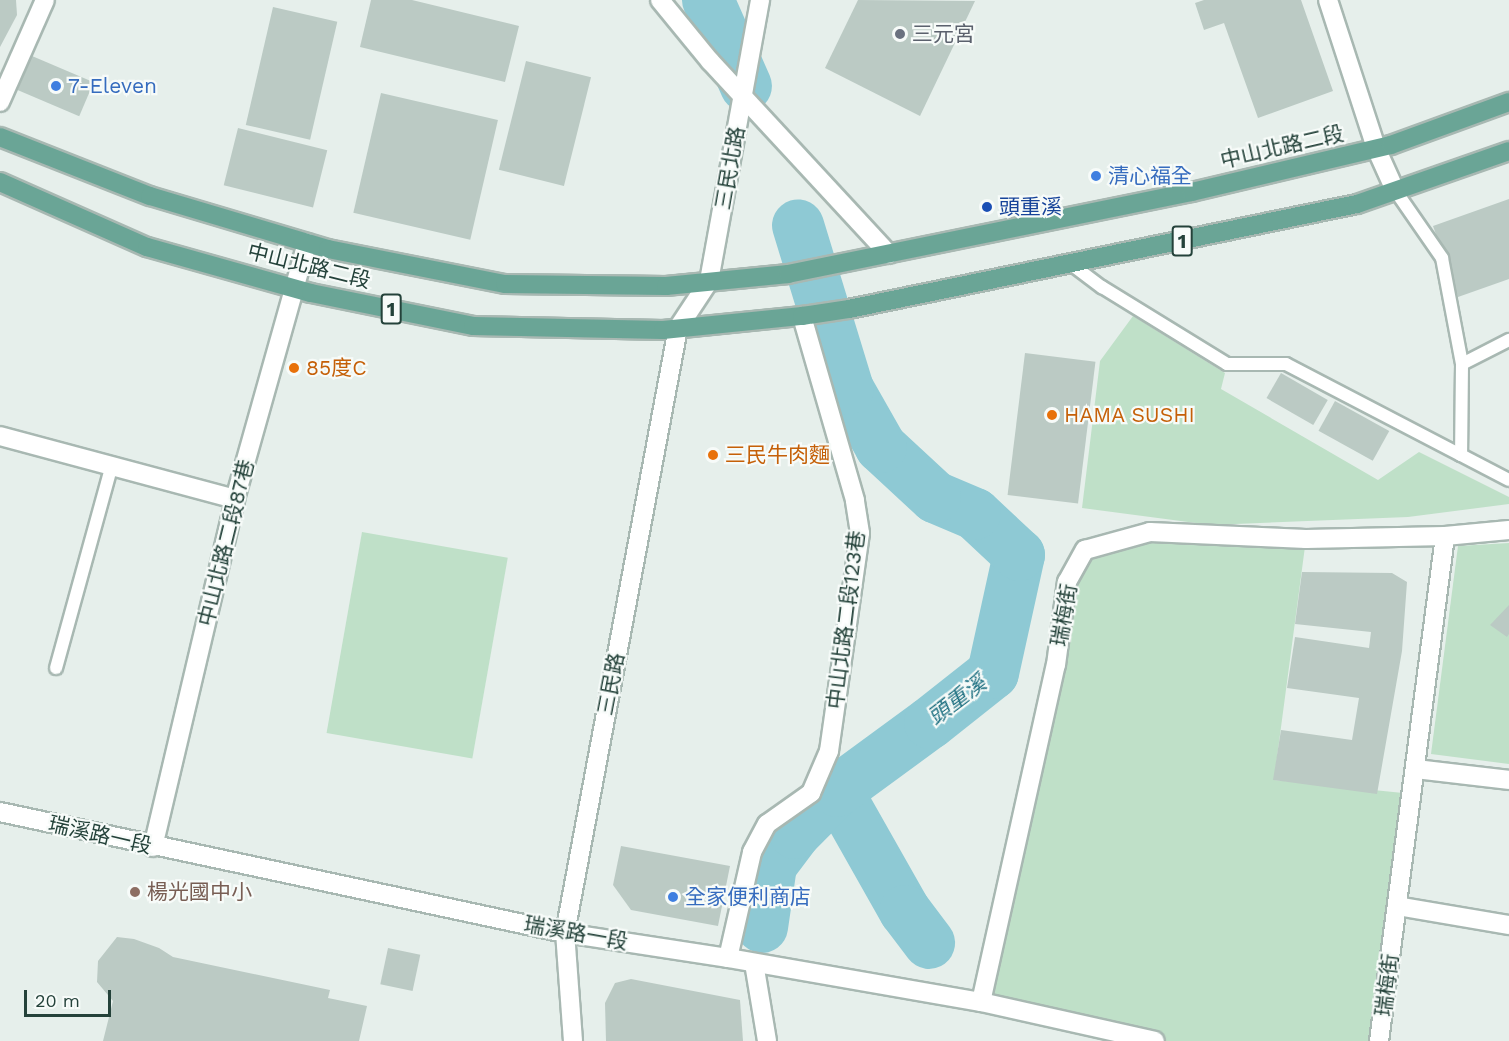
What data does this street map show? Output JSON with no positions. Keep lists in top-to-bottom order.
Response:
{
  "streets": {
    "main road": ["中山北路二段", "1"],
    "street": [
      "三民北路",
      "中山北路二段87巷",
      "瑞梅街",
      "中山北路二段123巷",
      "三民路",
      "瑞溪路一段"
    ]
  },
  "crossings": [
    ["中山北路二段", "三民北路"],
    ["中山北路二段", "1"],
    ["中山北路二段", "中山北路二段87巷"],
    ["中山北路二段", "中山北路二段123巷"],
    ["中山北路二段", "三民路"],
    ["三民北路", "三民路"],
    ["1", "中山北路二段123巷"],
    ["中山北路二段87巷", "瑞溪路一段"],
    ["瑞梅街", "瑞溪路一段"],
    ["中山北路二段123巷", "瑞溪路一段"],
    ["三民路", "瑞溪路一段"]
  ],
  "water": ["頭重溪"],
  "places": [
    "三元宮",
    "7-Eleven",
    "清心福全",
    "頭重溪",
    "85度C",
    "HAMA SUSHI",
    "三民牛肉麵",
    "楊光國中小",
    "全家便利商店"
  ],
  "scale_bar": "20 m"
}
